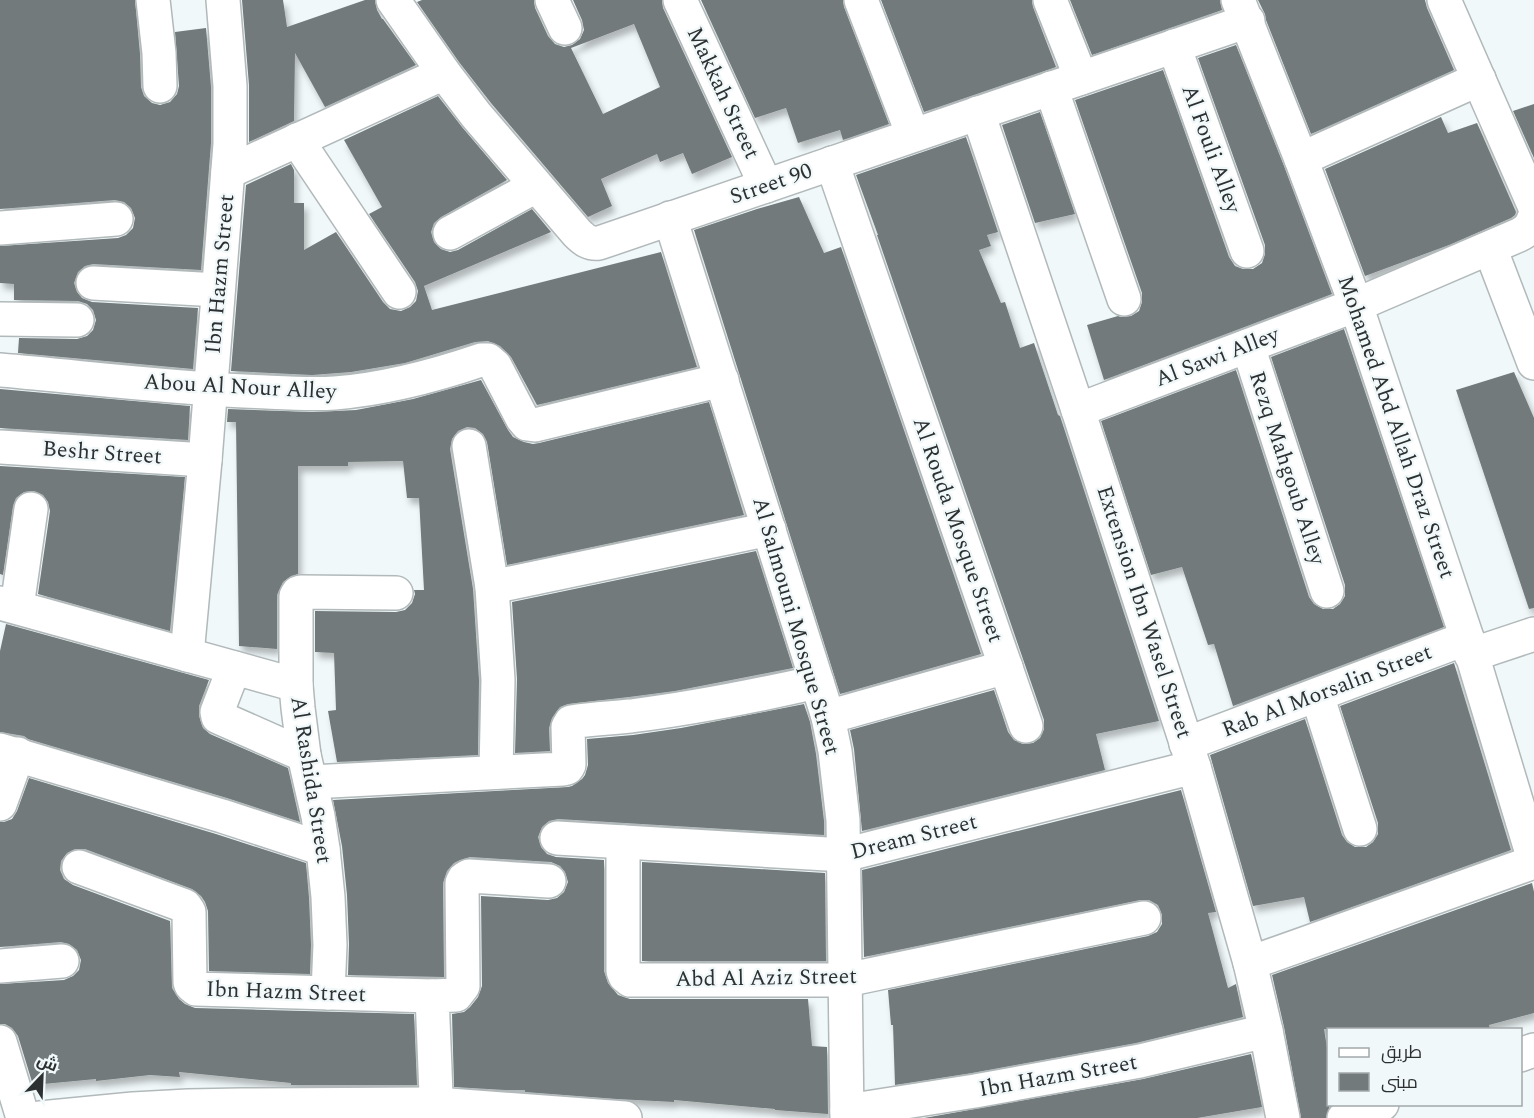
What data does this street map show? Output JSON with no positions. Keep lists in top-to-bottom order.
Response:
{
  "streets": {
    "street": [
      "Makkah Street",
      "Al Fouli Alley",
      "Street 90",
      "Ibn Hazm Street",
      "Al Sawi Alley",
      "Abou Al Nour Alley",
      "Mohamed Abd Allah Draz Street",
      "Beshr Street",
      "Rezq Mahgoub Alley",
      "Al Rouda Mosque Street",
      "Extension Ibn Wasel Street",
      "Al Salmouni Mosque Street",
      "Rab Al Morsalin Street",
      "Al Rashida Street",
      "Dream Street",
      "Abd Al Aziz Street"
    ]
  },
  "crossings": [
    ["Makkah Street", "Street 90"],
    ["Al Fouli Alley", "Street 90"],
    ["Street 90", "Mohamed Abd Allah Draz Street"],
    ["Street 90", "Al Rouda Mosque Street"],
    ["Street 90", "Extension Ibn Wasel Street"],
    ["Street 90", "Al Salmouni Mosque Street"],
    ["Ibn Hazm Street", "Abou Al Nour Alley"],
    ["Ibn Hazm Street", "Beshr Street"],
    ["Ibn Hazm Street", "Extension Ibn Wasel Street"],
    ["Ibn Hazm Street", "Al Salmouni Mosque Street"],
    ["Ibn Hazm Street", "Al Rashida Street"],
    ["Al Sawi Alley", "Mohamed Abd Allah Draz Street"],
    ["Al Sawi Alley", "Rezq Mahgoub Alley"],
    ["Al Sawi Alley", "Extension Ibn Wasel Street"],
    ["Abou Al Nour Alley", "Al Salmouni Mosque Street"],
    ["Mohamed Abd Allah Draz Street", "Rab Al Morsalin Street"],
    ["Extension Ibn Wasel Street", "Rab Al Morsalin Street"],
    ["Extension Ibn Wasel Street", "Dream Street"],
    ["Al Salmouni Mosque Street", "Dream Street"],
    ["Al Salmouni Mosque Street", "Abd Al Aziz Street"],
    ["Rab Al Morsalin Street", "Dream Street"],
    ["Dream Street", "Abd Al Aziz Street"]
  ],
  "legend": ["طريق", "مبنى"],
  "north": "top right"
}
